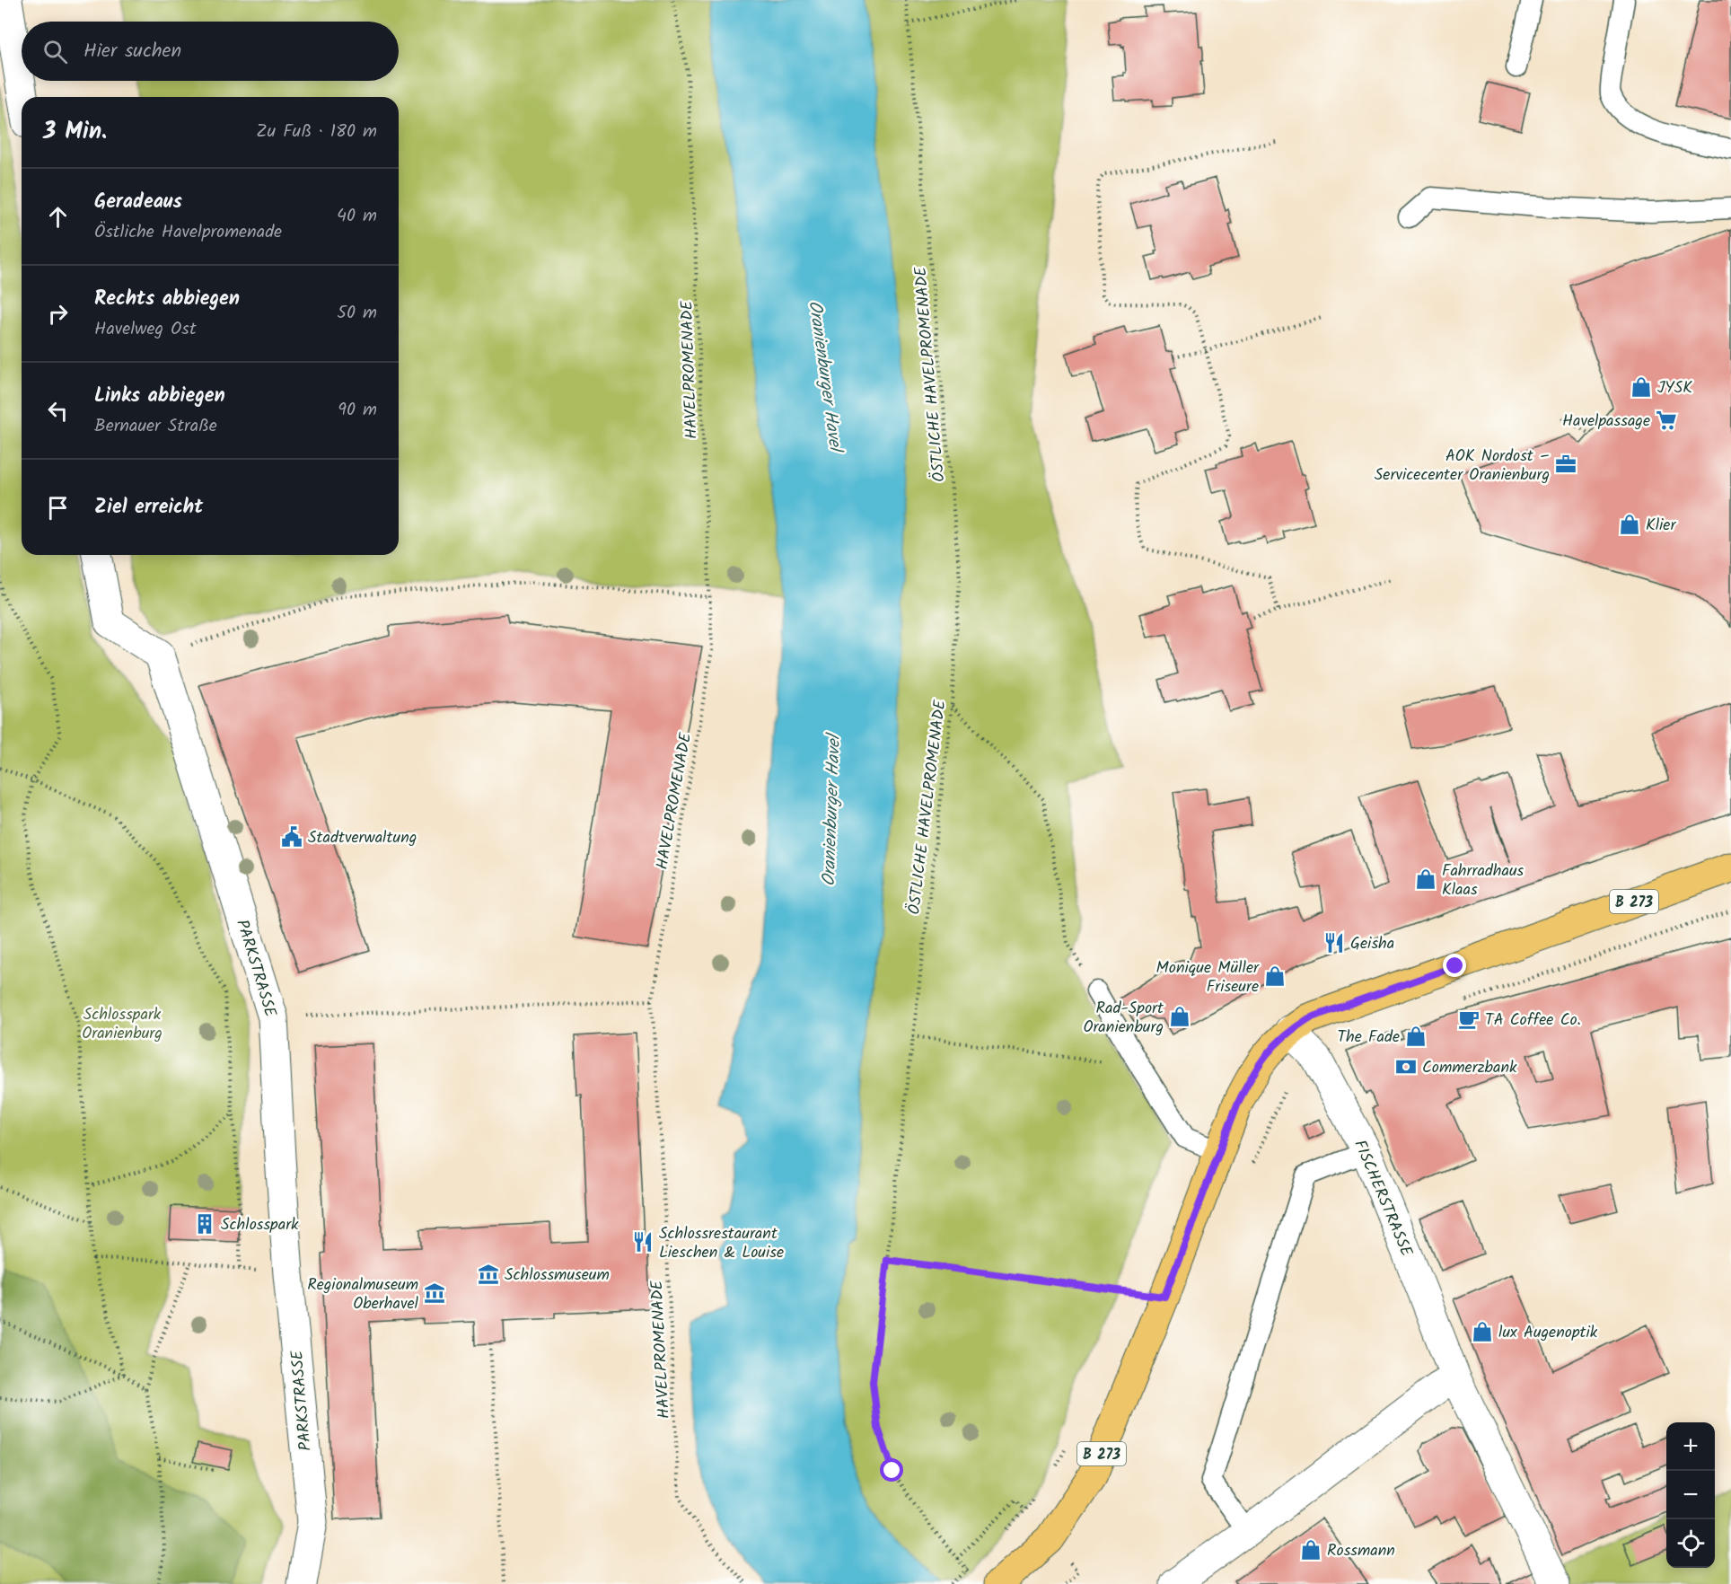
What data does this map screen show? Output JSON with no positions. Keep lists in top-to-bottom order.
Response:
{
  "streets": {
    "main road": ["B 273"],
    "street": ["PARKSTRASSE", "FISCHERSTRASSE"],
    "path": ["HAVELPROMENADE", "ÖSTLICHE HAVELPROMENADE"]
  },
  "crossings": [
    ["ÖSTLICHE HAVELPROMENADE", "B 273"],
    ["B 273", "FISCHERSTRASSE"]
  ],
  "water": ["Oranienburger Havel"],
  "parks": ["Schlosspark Oranienburg"],
  "places": {
    "shop": [
      "JYSK",
      "Klier",
      "Fahrradhaus Klaas",
      "Monique Müller Friseure",
      "Rad-Sport Oranienburg",
      "The Fade",
      "lux Augenoptik",
      "Rossmann"
    ],
    "supermarket": ["Havelpassage"],
    "office": ["AOK Nordost – Servicecenter Oranienburg"],
    "public building": ["Stadtverwaltung"],
    "restaurant": ["Geisha", "Schlossrestaurant Lieschen & Louise"],
    "cafe": ["TA Coffee Co."],
    "bank": ["Commerzbank"],
    "building": ["Schlosspark"],
    "museum": ["Schlossmuseum", "Regionalmuseum Oberhavel"]
  },
  "page": {
    "search": "Hier suchen",
    "heading": ["3 Min.", "Zu Fuß · 180 m"],
    "list": [
      ["Geradeaus", "Östliche Havelpromenade", "40 m"],
      ["Rechts abbiegen", "Havelweg Ost", "50 m"],
      ["Links abbiegen", "Bernauer Straße", "90 m"],
      "Ziel erreicht"
    ],
    "map_buttons": ["+", "−"]
  }
}
